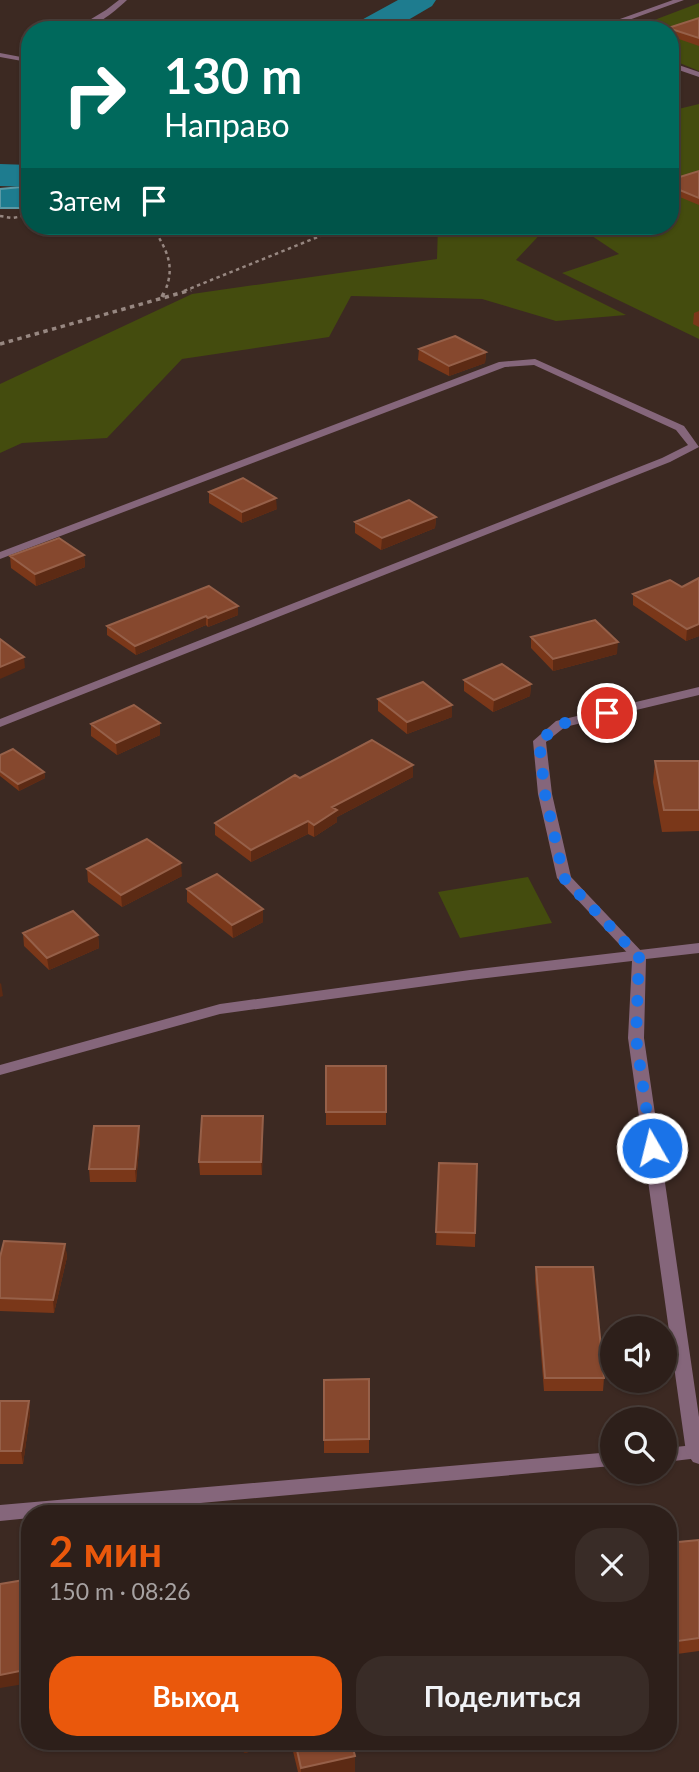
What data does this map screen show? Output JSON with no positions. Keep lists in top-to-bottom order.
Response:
{
  "page": {
    "turn": ["130 m", "Направо"],
    "then": "Затем",
    "heading": ["2 мин", "150 m · 08:26"],
    "buttons": ["Выход", "Поделиться"]
  }
}
